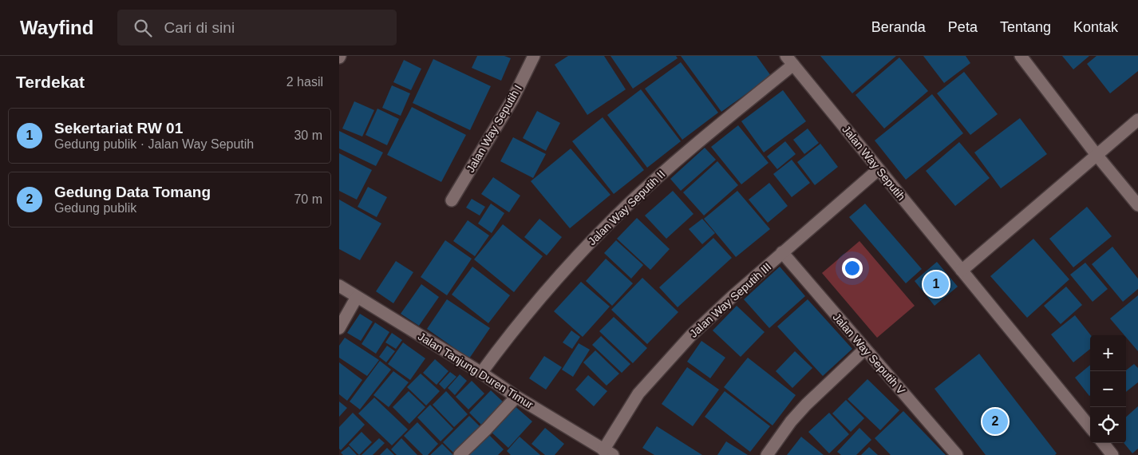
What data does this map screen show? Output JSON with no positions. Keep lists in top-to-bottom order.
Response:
{
  "streets": {
    "street": [
      "Jalan Way Seputih I",
      "Jalan Way Seputih",
      "Jalan Way Seputih II",
      "Jalan Way Seputih III",
      "Jalan Way Seputih V",
      "Jalan Tanjung Duren Timur"
    ]
  },
  "crossings": [
    ["Jalan Way Seputih", "Jalan Way Seputih II"],
    ["Jalan Way Seputih", "Jalan Way Seputih III"],
    ["Jalan Way Seputih II", "Jalan Tanjung Duren Timur"],
    ["Jalan Way Seputih III", "Jalan Way Seputih V"],
    ["Jalan Way Seputih III", "Jalan Tanjung Duren Timur"]
  ],
  "page": {
    "header": "Wayfind",
    "search": "Cari di sini",
    "nav": [
      "Beranda",
      "Peta",
      "Tentang",
      "Kontak"
    ],
    "heading": ["Terdekat", "2 hasil"],
    "list": [
      {
        "mark": "1",
        "name": "Sekertariat RW 01",
        "note": "Gedung publik · Jalan Way Seputih",
        "value": "30 m"
      },
      {
        "mark": "2",
        "name": "Gedung Data Tomang",
        "note": "Gedung publik",
        "value": "70 m"
      }
    ],
    "pins": ["1", "2"],
    "map_buttons": ["+", "−"]
  }
}
